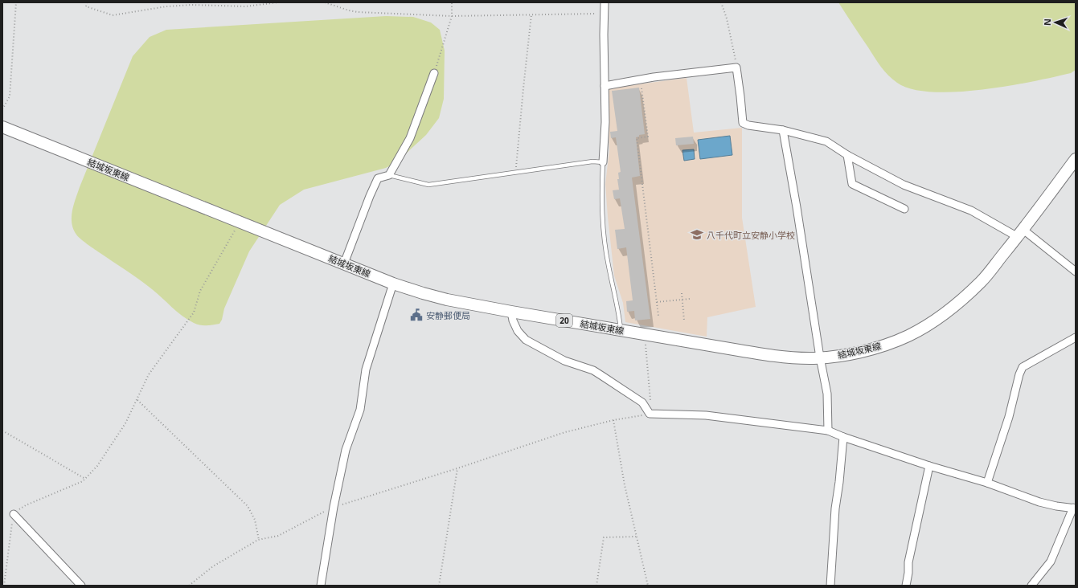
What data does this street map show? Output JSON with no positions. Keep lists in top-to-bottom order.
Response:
{
  "streets": {
    "main road": ["結城坂東線", "20"]
  },
  "places": {
    "school or university": ["八千代町立安静小学校"],
    "public building": ["安静郵便局"]
  },
  "north": "left"
}
